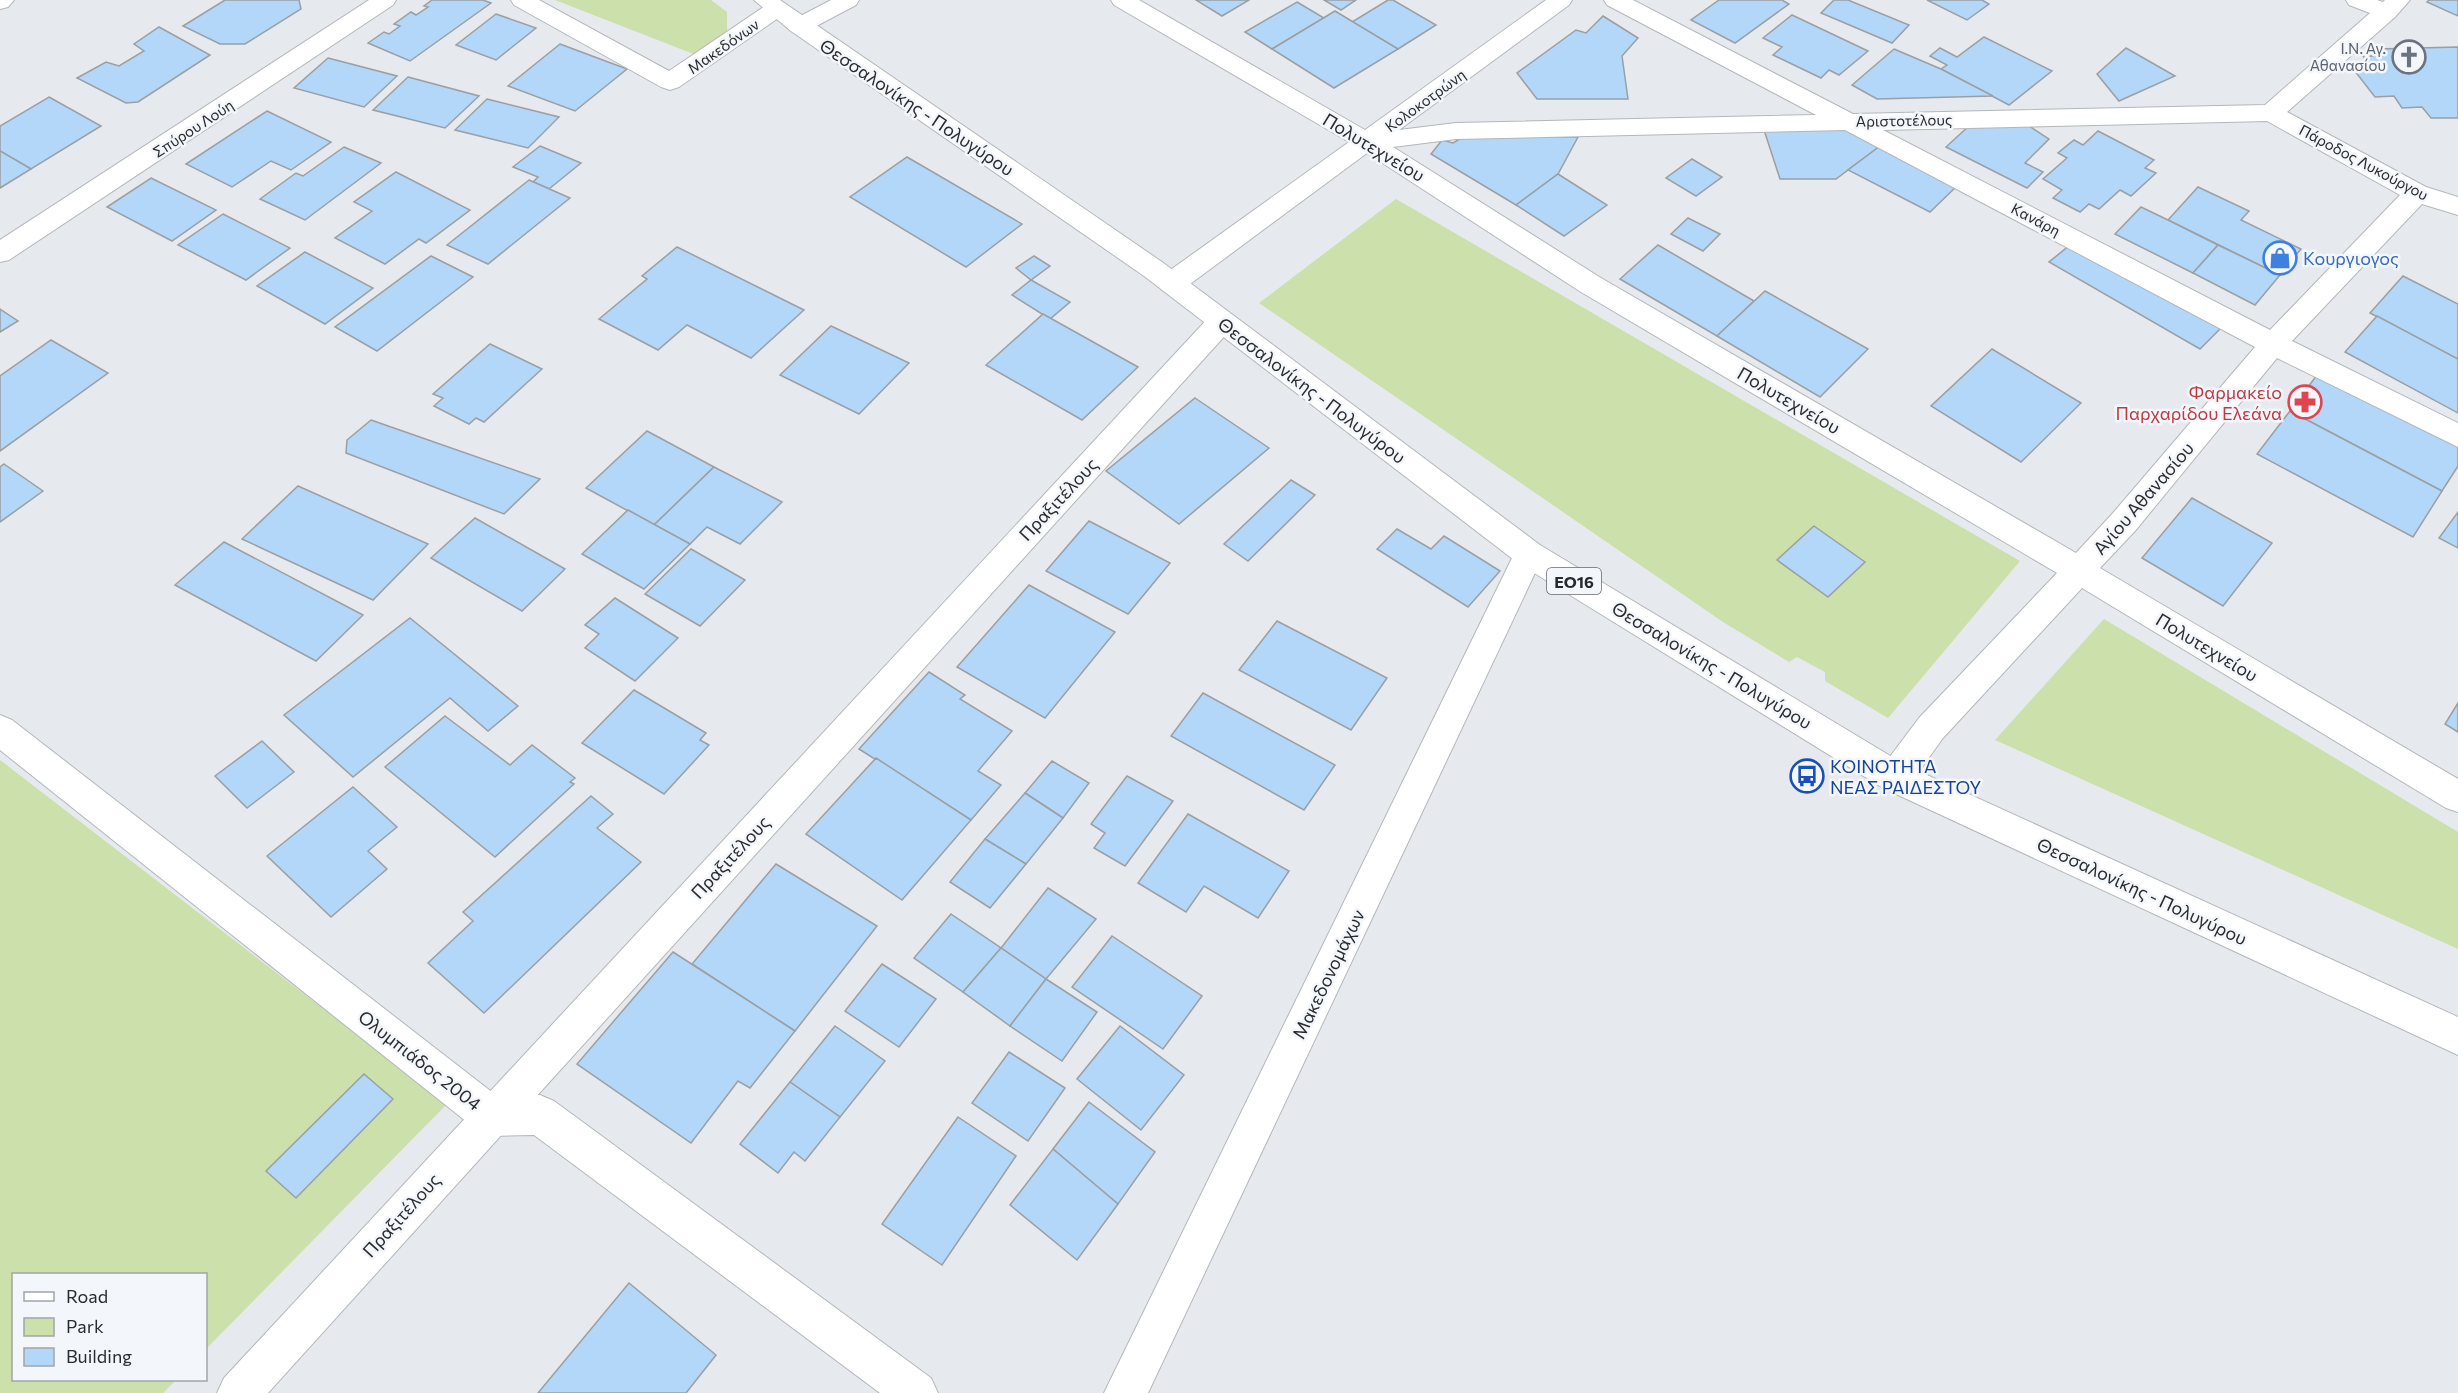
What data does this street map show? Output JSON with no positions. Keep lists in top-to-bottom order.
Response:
{
  "streets": {
    "street": [
      "Μακεδόνων",
      "Κολοκοτρώνη",
      "Θεσσαλονίκης - Πολυγύρου",
      "Αριστοτέλους",
      "Σπύρου Λούη",
      "Πολυτεχνείου",
      "Πάροδος Λυκούργου",
      "Κανάρη",
      "Αγίου Αθανασίου",
      "Πραξιτέλους",
      "ΕΟ16",
      "Μακεδονομάχων",
      "Ολυμπιάδος 2004"
    ]
  },
  "crossings": [
    ["Μακεδόνων", "Θεσσαλονίκης - Πολυγύρου"],
    ["Κολοκοτρώνη", "Θεσσαλονίκης - Πολυγύρου"],
    ["Κολοκοτρώνη", "Αριστοτέλους"],
    ["Κολοκοτρώνη", "Πολυτεχνείου"],
    ["Θεσσαλονίκης - Πολυγύρου", "Αγίου Αθανασίου"],
    ["Θεσσαλονίκης - Πολυγύρου", "Πραξιτέλους"],
    ["Θεσσαλονίκης - Πολυγύρου", "Μακεδονομάχων"],
    ["Αριστοτέλους", "Πολυτεχνείου"],
    ["Αριστοτέλους", "Πάροδος Λυκούργου"],
    ["Αριστοτέλους", "Κανάρη"],
    ["Πολυτεχνείου", "Αγίου Αθανασίου"],
    ["Πάροδος Λυκούργου", "Αγίου Αθανασίου"],
    ["Κανάρη", "Αγίου Αθανασίου"],
    ["Πραξιτέλους", "Ολυμπιάδος 2004"]
  ],
  "places": {
    "church": ["Ι.Ν. Αγ. Αθανασίου"],
    "shop": ["Κουργιογος"],
    "pharmacy": ["Φαρμακείο Παρχαρίδου Ελεάνα"],
    "bus stop": ["ΚΟΙΝΟΤΗΤΑ ΝΕΑΣ ΡΑΙΔΕΣΤΟΥ"]
  },
  "legend": ["Road", "Park", "Building"]
}
